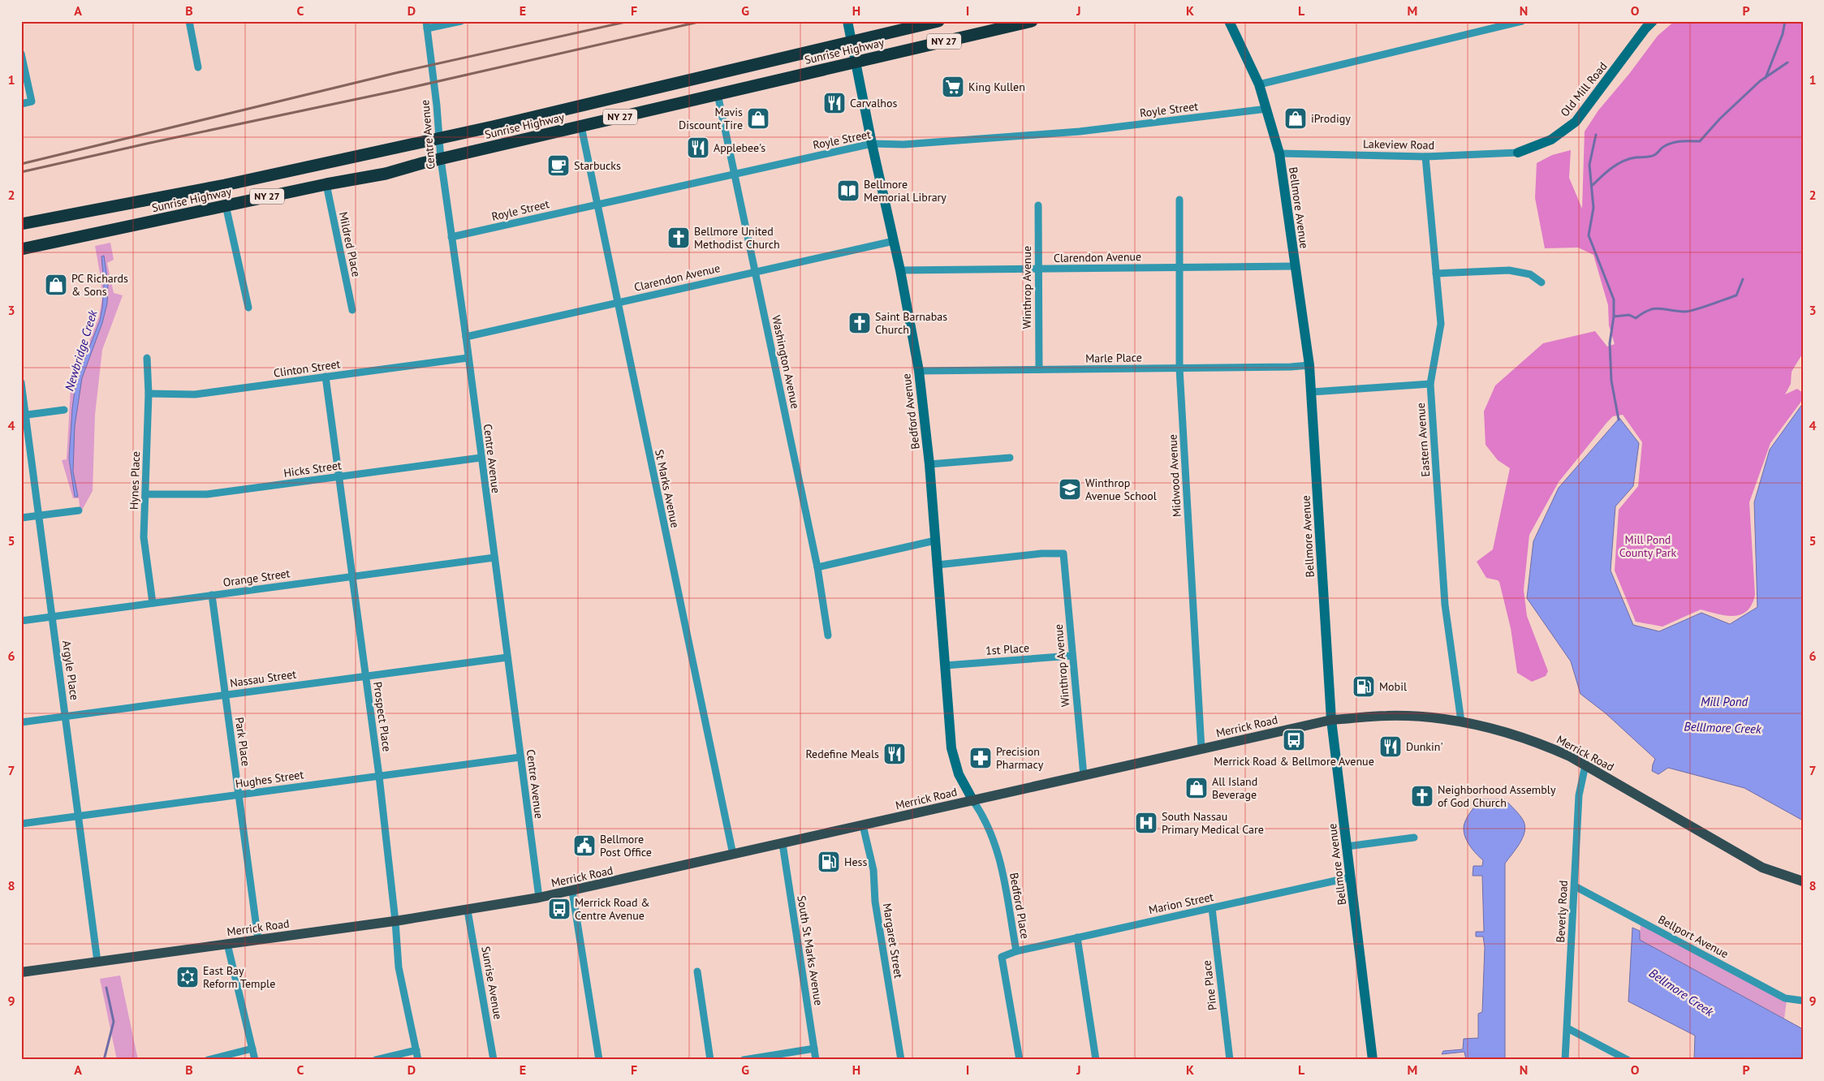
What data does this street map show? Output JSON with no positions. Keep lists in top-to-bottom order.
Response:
{
  "streets": {
    "highway": ["NY 27", "Sunrise Highway"],
    "main road": ["Merrick Road"],
    "street": [
      "Old Mill Road",
      "Royle Street",
      "Centre Avenue",
      "Lakeview Road",
      "Bellmore Avenue",
      "Mildred Place",
      "Clarendon Avenue",
      "Winthrop Avenue",
      "Marle Place",
      "Washington Avenue",
      "Clinton Street",
      "Bedford Avenue",
      "Eastern Avenue",
      "Hicks Street",
      "Midwood Avenue",
      "Hynes Place",
      "St Marks Avenue",
      "Orange Street",
      "1st Place",
      "Argyle Place",
      "Nassau Street",
      "Prospect Place",
      "Park Place",
      "Hughes Street",
      "Marion Street",
      "Bedford Place",
      "Beverly Road",
      "Bellport Avenue",
      "Margaret Street",
      "South St Marks Avenue",
      "Sunrise Avenue",
      "Pine Place"
    ]
  },
  "crossings": [
    ["Sunrise Highway", "Centre Avenue"],
    ["Sunrise Highway", "Mildred Place"],
    ["Sunrise Highway", "Washington Avenue"],
    ["Sunrise Highway", "Bedford Avenue"],
    ["Sunrise Highway", "St Marks Avenue"],
    ["Old Mill Road", "Lakeview Road"],
    ["Royle Street", "Centre Avenue"],
    ["Royle Street", "Bellmore Avenue"],
    ["Royle Street", "Washington Avenue"],
    ["Royle Street", "Bedford Avenue"],
    ["Royle Street", "St Marks Avenue"],
    ["Centre Avenue", "Clarendon Avenue"],
    ["Centre Avenue", "Clinton Street"],
    ["Centre Avenue", "Hicks Street"],
    ["Centre Avenue", "Orange Street"],
    ["Centre Avenue", "Nassau Street"],
    ["Centre Avenue", "Merrick Road"],
    ["Centre Avenue", "Hughes Street"],
    ["Lakeview Road", "Bellmore Avenue"],
    ["Lakeview Road", "Eastern Avenue"],
    ["Bellmore Avenue", "Clarendon Avenue"],
    ["Bellmore Avenue", "Marle Place"],
    ["Bellmore Avenue", "Merrick Road"],
    ["Bellmore Avenue", "Marion Street"],
    ["Clarendon Avenue", "Winthrop Avenue"],
    ["Clarendon Avenue", "Washington Avenue"],
    ["Clarendon Avenue", "Bedford Avenue"],
    ["Clarendon Avenue", "Midwood Avenue"],
    ["Clarendon Avenue", "St Marks Avenue"],
    ["Winthrop Avenue", "Marle Place"],
    ["Winthrop Avenue", "Bedford Avenue"],
    ["Winthrop Avenue", "1st Place"],
    ["Winthrop Avenue", "Merrick Road"],
    ["Marle Place", "Bedford Avenue"],
    ["Marle Place", "Midwood Avenue"],
    ["Clinton Street", "Hynes Place"],
    ["Clinton Street", "Prospect Place"],
    ["Bedford Avenue", "1st Place"],
    ["Bedford Avenue", "Merrick Road"],
    ["Bedford Avenue", "Bedford Place"],
    ["Eastern Avenue", "Merrick Road"],
    ["Hicks Street", "Hynes Place"],
    ["Hicks Street", "Prospect Place"],
    ["Midwood Avenue", "Merrick Road"],
    ["Hynes Place", "Orange Street"],
    ["St Marks Avenue", "Merrick Road"],
    ["Orange Street", "Argyle Place"],
    ["Orange Street", "Prospect Place"],
    ["Orange Street", "Park Place"],
    ["Argyle Place", "Nassau Street"],
    ["Argyle Place", "Merrick Road"],
    ["Argyle Place", "Hughes Street"],
    ["Nassau Street", "Prospect Place"],
    ["Nassau Street", "Park Place"],
    ["Prospect Place", "Merrick Road"],
    ["Prospect Place", "Hughes Street"],
    ["Merrick Road", "Park Place"],
    ["Merrick Road", "Bedford Place"],
    ["Merrick Road", "Beverly Road"],
    ["Merrick Road", "Margaret Street"],
    ["Merrick Road", "South St Marks Avenue"],
    ["Merrick Road", "Sunrise Avenue"],
    ["Park Place", "Hughes Street"],
    ["Marion Street", "Bedford Place"],
    ["Marion Street", "Pine Place"],
    ["Beverly Road", "Bellport Avenue"]
  ],
  "water": [
    "Newbridge Creek",
    "Mill Pond",
    "Belllmore Creek",
    "Bellmore Creek"
  ],
  "parks": ["Mill Pond County Park"],
  "places": {
    "supermarket": ["King Kullen"],
    "restaurant": [
      "Carvalhos",
      "Applebee's",
      "Dunkin'",
      "Redefine Meals"
    ],
    "shop": [
      "Mavis Discount Tire",
      "iProdigy",
      "PC Richards & Sons",
      "All Island Beverage"
    ],
    "cafe": ["Starbucks"],
    "library": ["Bellmore Memorial Library"],
    "church": ["Bellmore United Methodist Church", "Saint Barnabas Church", "Neighborhood Assembly of God Church"],
    "school or university": ["Winthrop Avenue School"],
    "fuel station": ["Mobil", "Hess"],
    "bus stop": ["Merrick Road & Bellmore Avenue", "Merrick Road & Centre Avenue"],
    "pharmacy": ["Precision Pharmacy"],
    "hospital": ["South Nassau Primary Medical Care"],
    "public building": ["Bellmore Post Office"],
    "synagogue": ["East Bay Reform Temple"]
  },
  "grid": {
    "columns": [
      "A",
      "B",
      "C",
      "D",
      "E",
      "F",
      "G",
      "H",
      "I",
      "J",
      "K",
      "L",
      "M",
      "N",
      "O",
      "P"
    ],
    "rows": [
      "1",
      "2",
      "3",
      "4",
      "5",
      "6",
      "7",
      "8",
      "9"
    ]
  }
}
